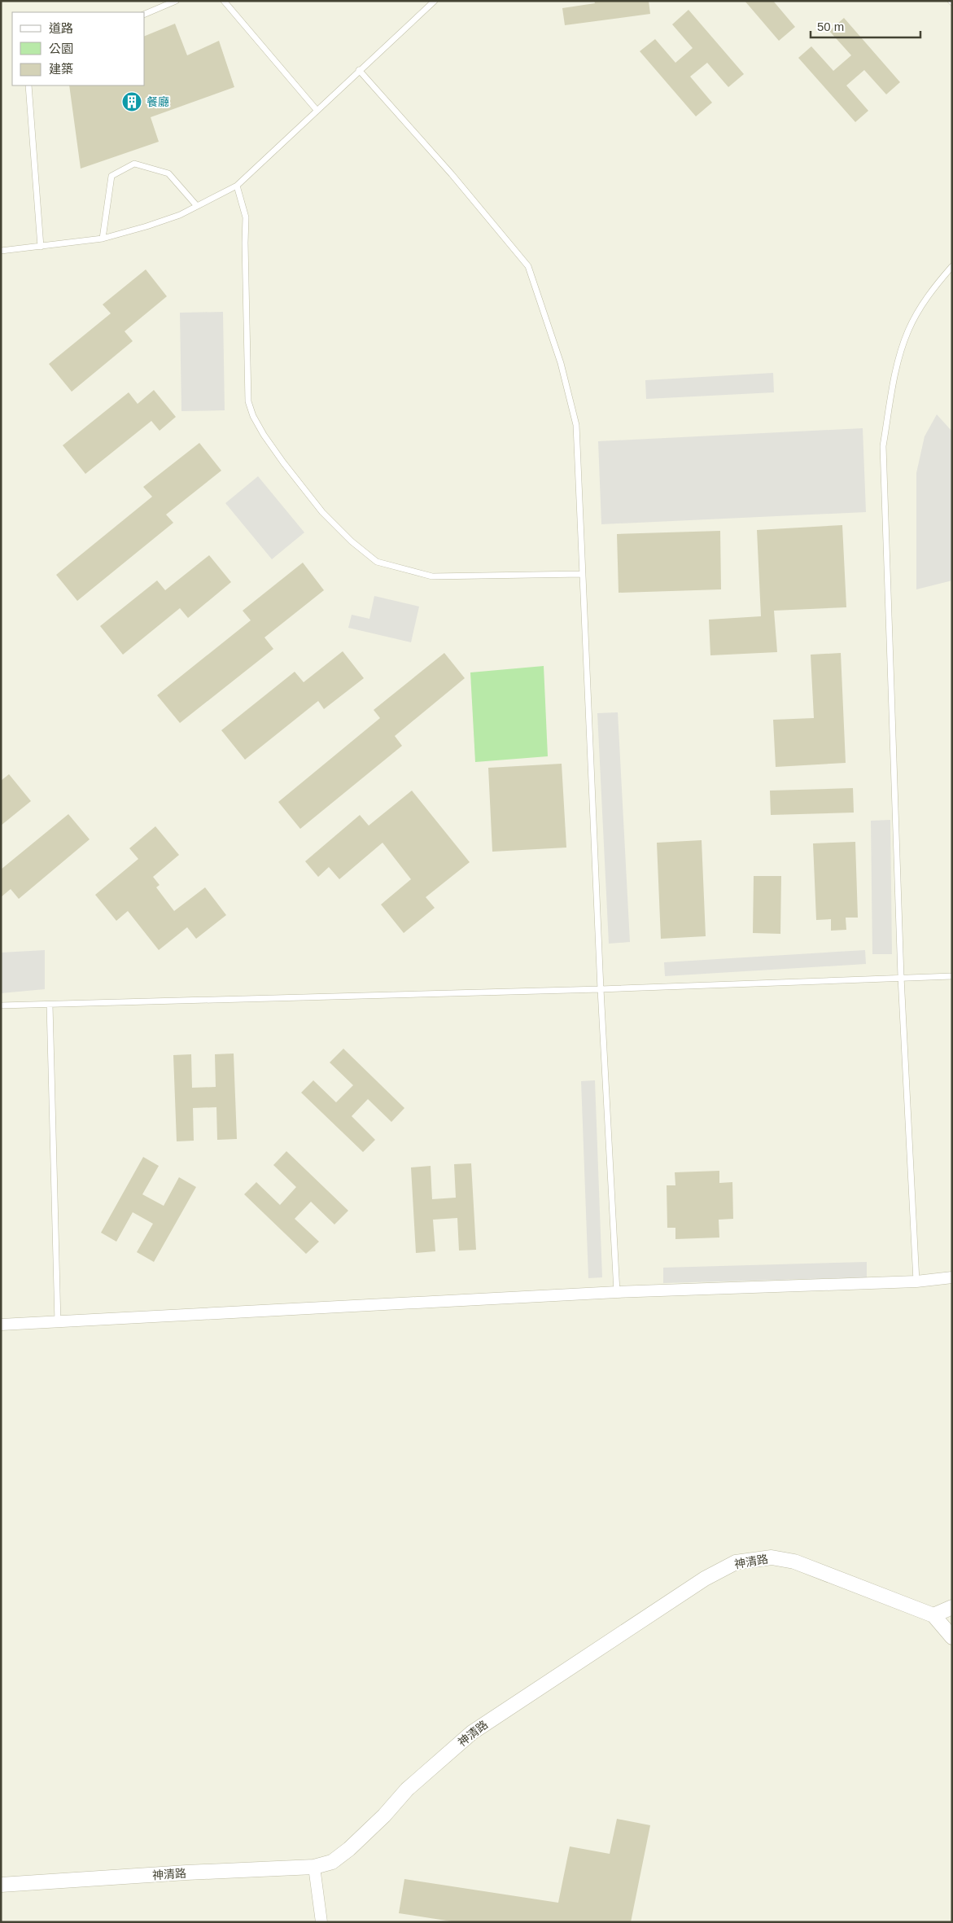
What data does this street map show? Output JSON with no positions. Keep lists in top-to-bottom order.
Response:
{
  "streets": {
    "street": ["神清路"]
  },
  "places": {
    "building": ["餐廳"]
  },
  "legend": ["道路", "公園", "建築"],
  "scale_bar": "50 m"
}
